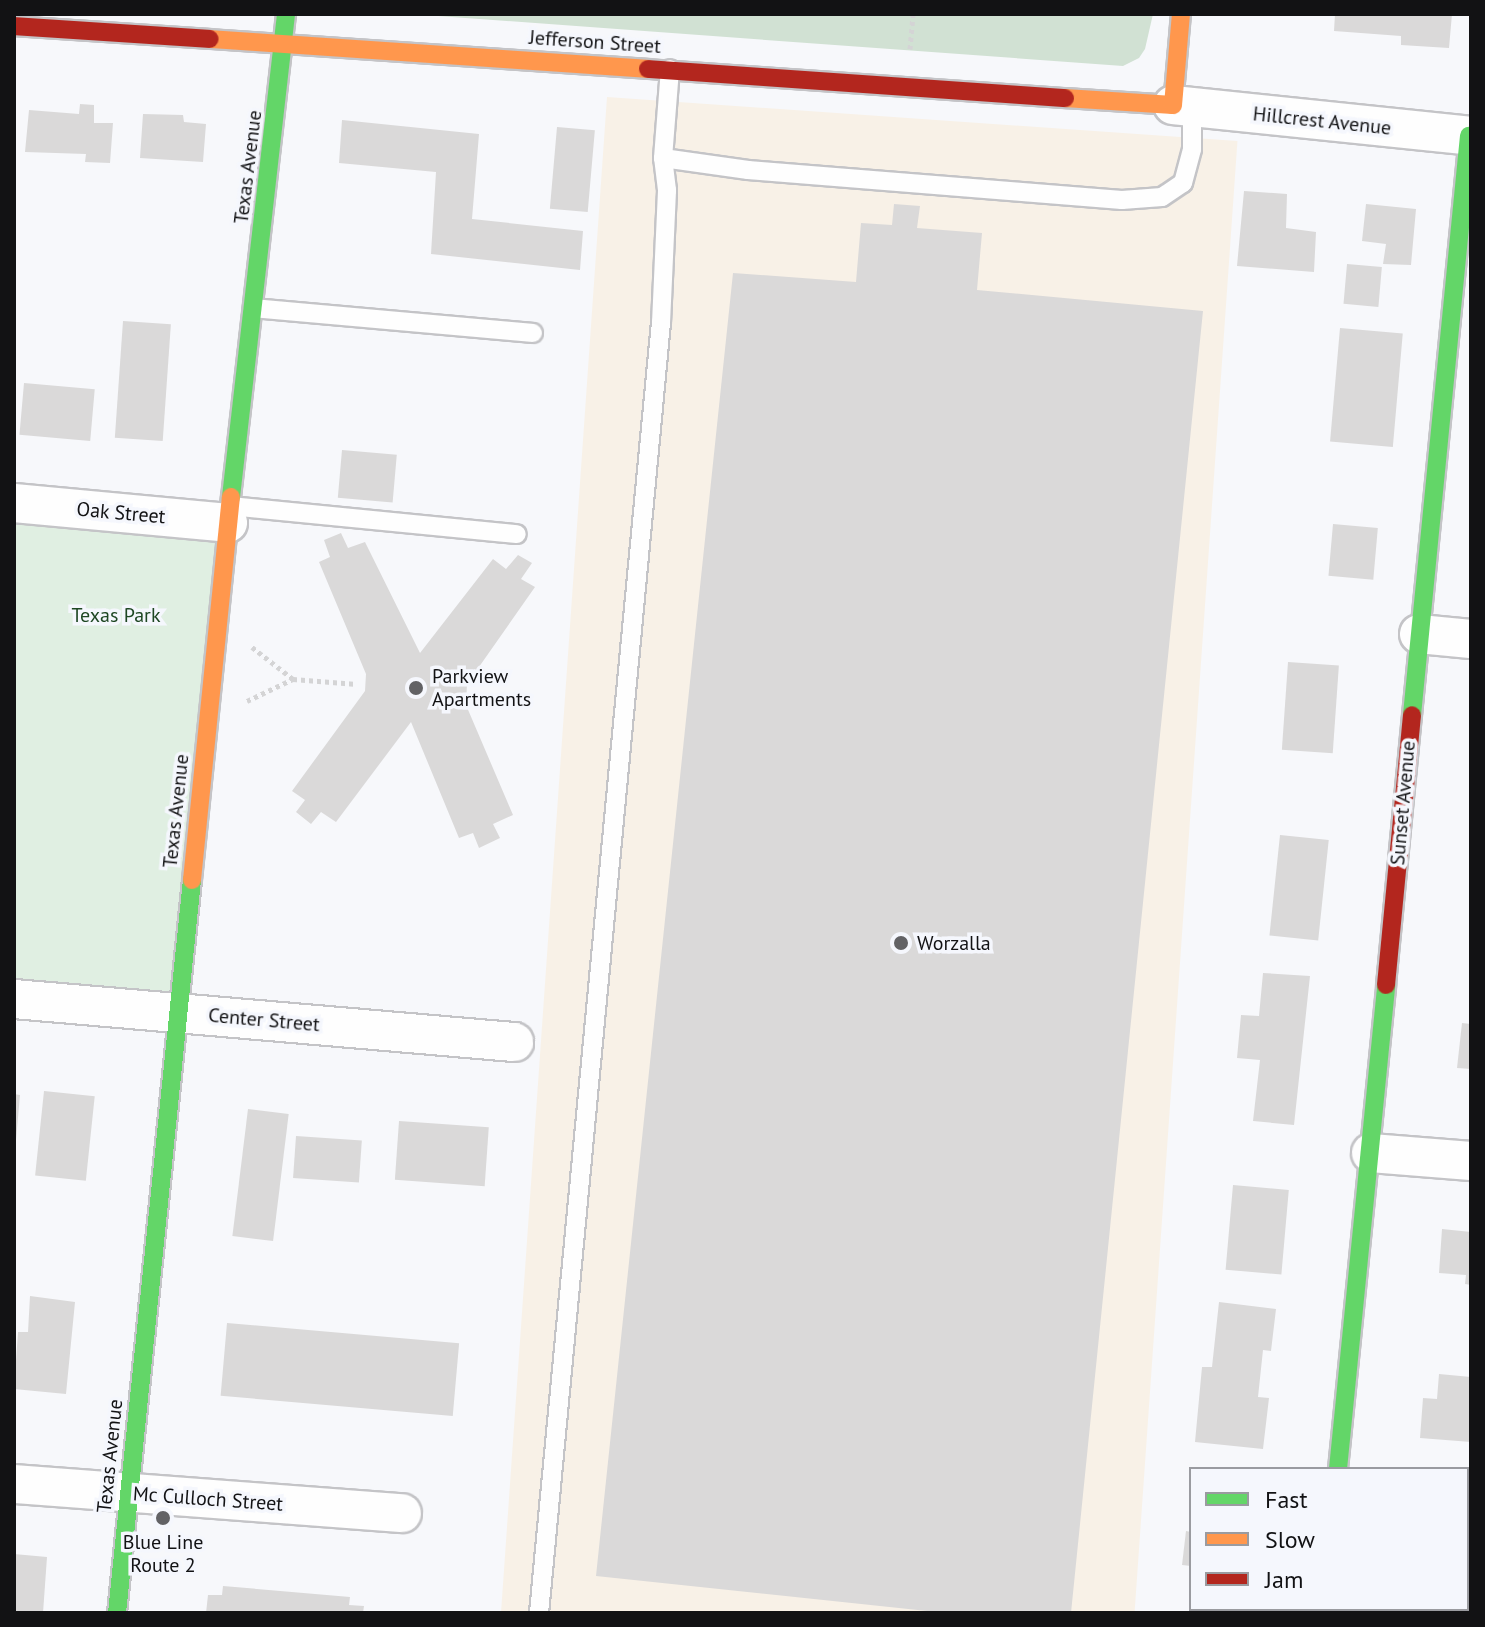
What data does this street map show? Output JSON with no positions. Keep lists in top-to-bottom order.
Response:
{
  "streets": {
    "street": [
      "Jefferson Street",
      "Hillcrest Avenue",
      "Texas Avenue",
      "Oak Street",
      "Sunset Avenue",
      "Center Street",
      "Mc Culloch Street"
    ]
  },
  "crossings": [
    ["Jefferson Street", "Hillcrest Avenue"],
    ["Jefferson Street", "Texas Avenue"],
    ["Hillcrest Avenue", "Sunset Avenue"],
    ["Texas Avenue", "Oak Street"],
    ["Texas Avenue", "Center Street"],
    ["Texas Avenue", "Mc Culloch Street"]
  ],
  "parks": ["Texas Park"],
  "places": ["Parkview Apartments", "Worzalla", "Blue Line Route 2"],
  "legend": ["Fast", "Slow", "Jam"]
}
